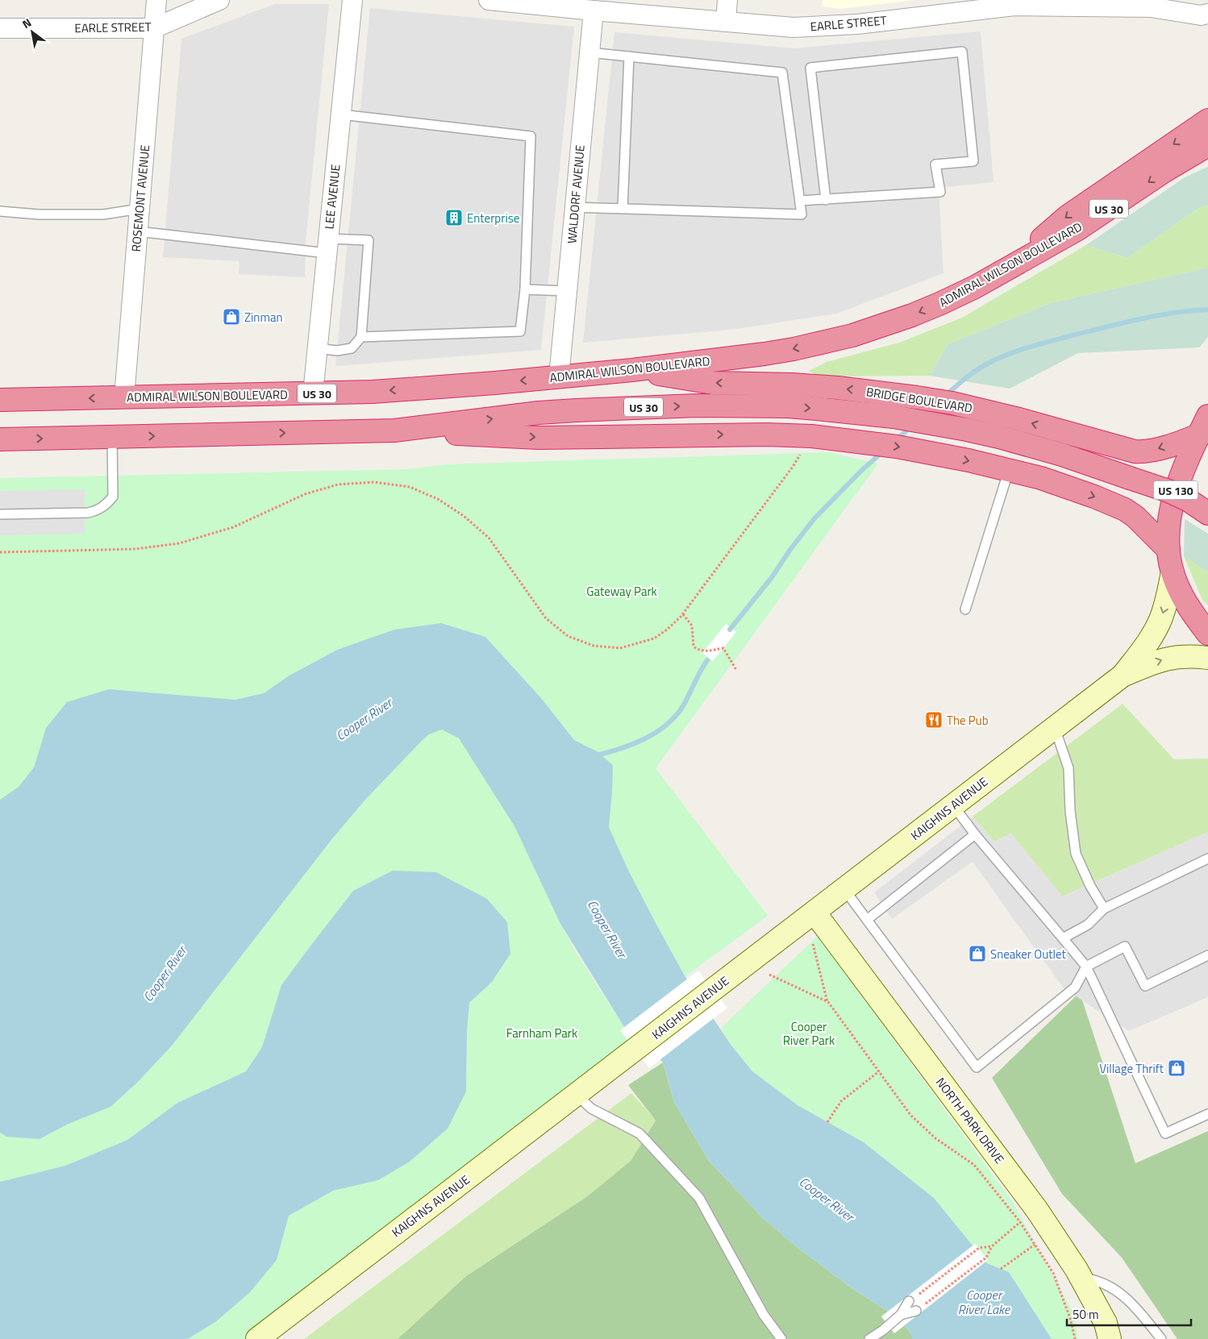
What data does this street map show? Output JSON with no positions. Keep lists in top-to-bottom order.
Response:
{
  "streets": {
    "highway": [
      "US 30",
      "ADMIRAL WILSON BOULEVARD",
      "BRIDGE BOULEVARD",
      "US 130"
    ],
    "main road": ["KAIGHNS AVENUE", "NORTH PARK DRIVE"],
    "street": [
      "EARLE STREET",
      "WALDORF AVENUE",
      "LEE AVENUE",
      "ROSEMONT AVENUE"
    ]
  },
  "crossings": [
    ["EARLE STREET", "WALDORF AVENUE"],
    ["EARLE STREET", "ROSEMONT AVENUE"],
    ["WALDORF AVENUE", "ADMIRAL WILSON BOULEVARD"],
    ["LEE AVENUE", "ADMIRAL WILSON BOULEVARD"],
    ["ROSEMONT AVENUE", "ADMIRAL WILSON BOULEVARD"],
    ["ADMIRAL WILSON BOULEVARD", "BRIDGE BOULEVARD"],
    ["BRIDGE BOULEVARD", "US 130"],
    ["US 130", "KAIGHNS AVENUE"],
    ["KAIGHNS AVENUE", "NORTH PARK DRIVE"]
  ],
  "water": ["Cooper River", "Cooper River Lake"],
  "parks": ["Gateway Park", "Cooper River Park", "Farnham Park"],
  "places": {
    "building": ["Enterprise"],
    "shop": ["Zinman", "Sneaker Outlet", "Village Thrift"],
    "restaurant": ["The Pub"]
  },
  "scale_bar": "50 m",
  "north": "top left"
}
